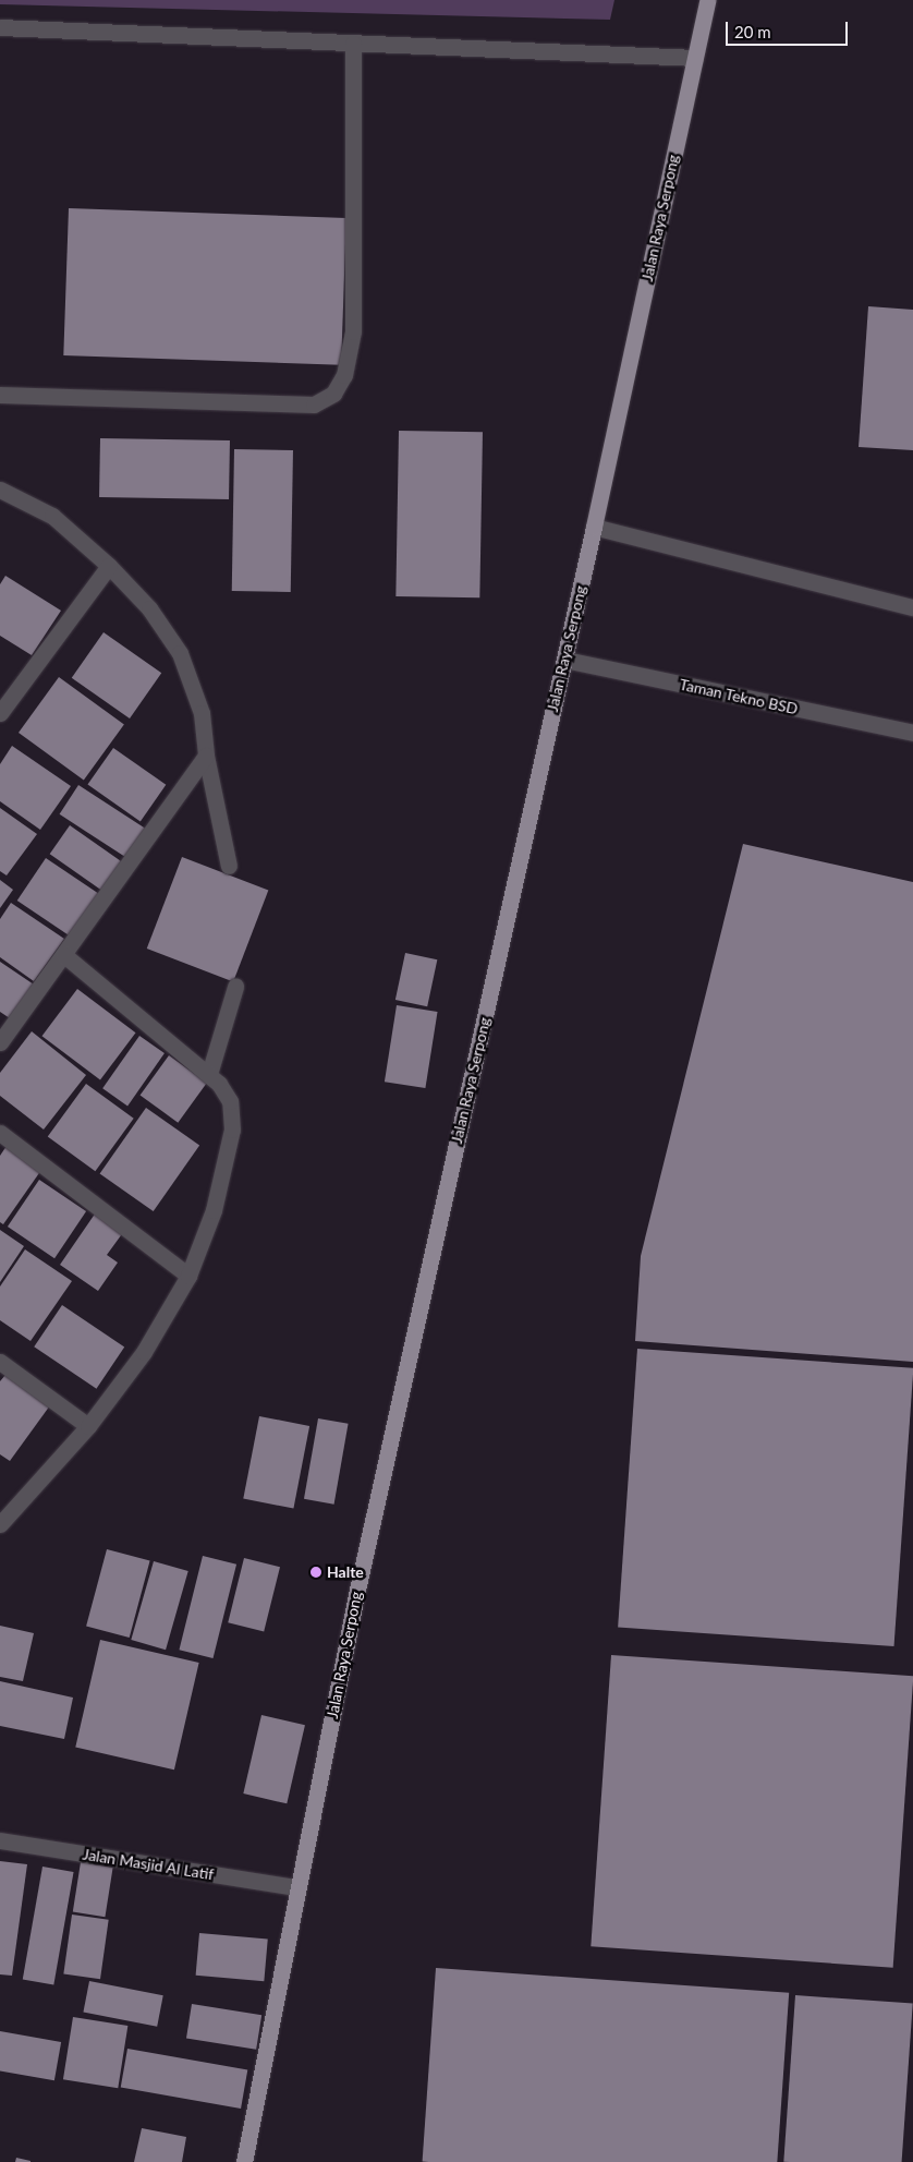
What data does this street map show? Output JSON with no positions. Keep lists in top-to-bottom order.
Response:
{
  "streets": {
    "main road": ["Jalan Raya Serpong"],
    "street": ["Taman Tekno BSD", "Jalan Masjid Al Latif"]
  },
  "crossings": [
    ["Jalan Raya Serpong", "Taman Tekno BSD"],
    ["Jalan Raya Serpong", "Jalan Masjid Al Latif"]
  ],
  "places": ["Halte"],
  "scale_bar": "20 m"
}
